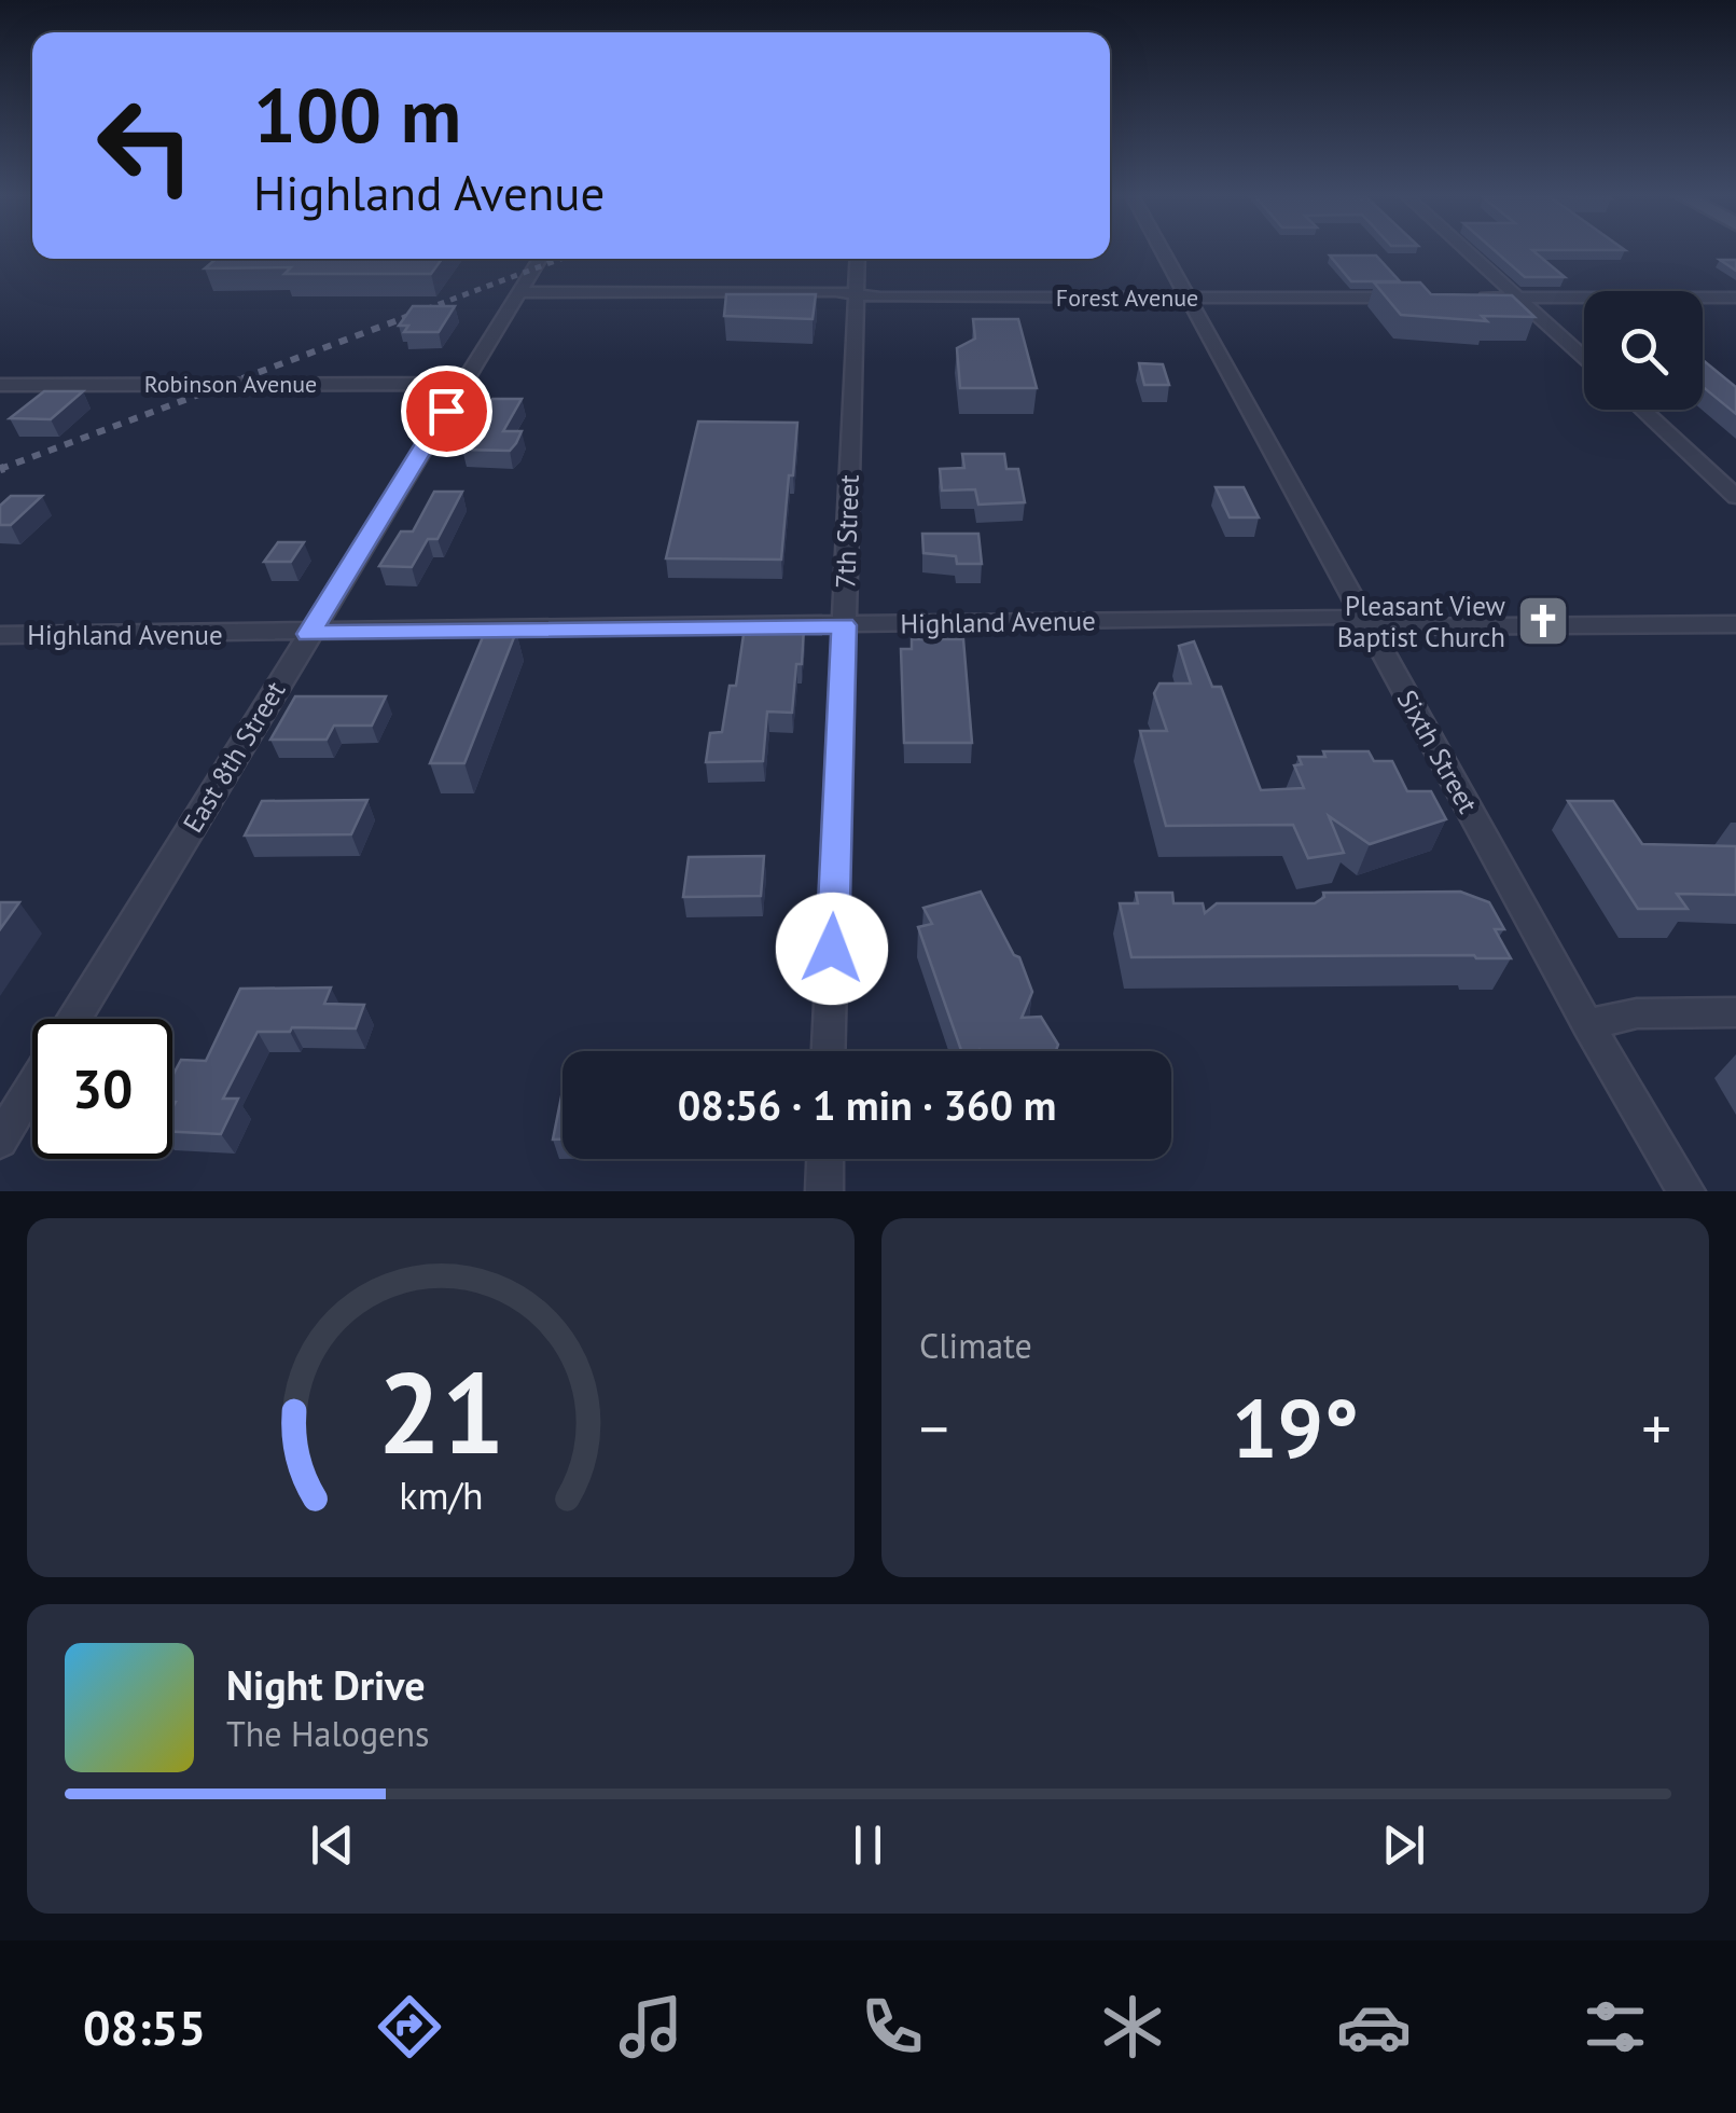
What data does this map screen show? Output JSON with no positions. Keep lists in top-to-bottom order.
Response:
{
  "streets": {
    "street": [
      "Forest Avenue",
      "Robinson Avenue",
      "7th Street",
      "Highland Avenue",
      "Sixth Street",
      "East 8th Street"
    ]
  },
  "crossings": [
    ["Forest Avenue", "7th Street"],
    ["Forest Avenue", "Sixth Street"],
    ["Forest Avenue", "East 8th Street"],
    ["Robinson Avenue", "East 8th Street"],
    ["7th Street", "Highland Avenue"],
    ["Highland Avenue", "Sixth Street"],
    ["Highland Avenue", "East 8th Street"]
  ],
  "places": {
    "church": ["Pleasant View Baptist Church"]
  },
  "page": {
    "turn": ["100 m", "Highland Avenue"],
    "limit": "30",
    "trip": "08:56 · 1 min · 360 m",
    "tile": "Climate",
    "heat": ["−", "19°", "+"],
    "song": ["Night Drive", "The Halogens"],
    "tabs": "08:55",
    "gauge": ["21", "km/h"]
  }
}
